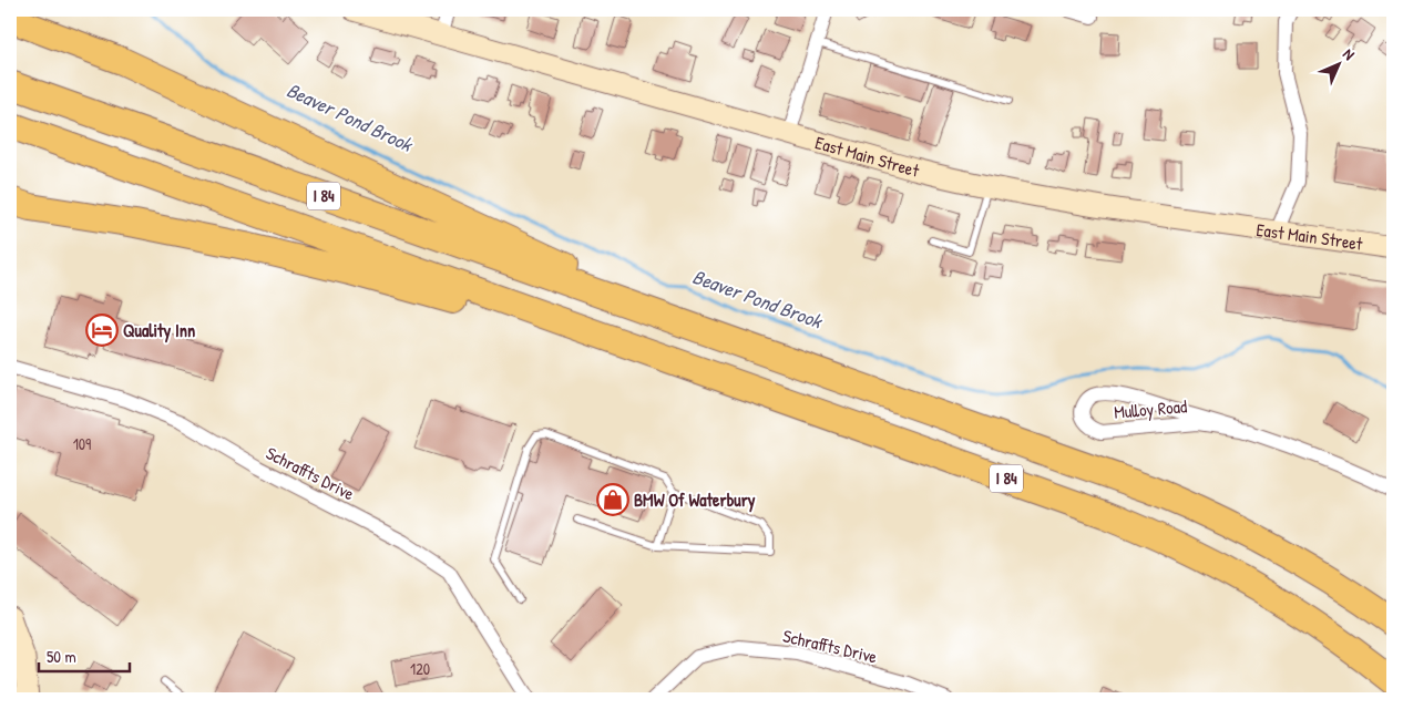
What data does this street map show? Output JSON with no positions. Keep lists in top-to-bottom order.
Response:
{
  "streets": {
    "highway": ["I 84"],
    "main road": ["East Main Street"],
    "street": ["Mulloy Road", "Schraffts Drive"]
  },
  "water": ["Beaver Pond Brook"],
  "places": {
    "hotel": ["Quality Inn"],
    "shop": ["BMW Of Waterbury"]
  },
  "house_numbers": ["109", "120"],
  "scale_bar": "50 m",
  "north": "top right"
}
